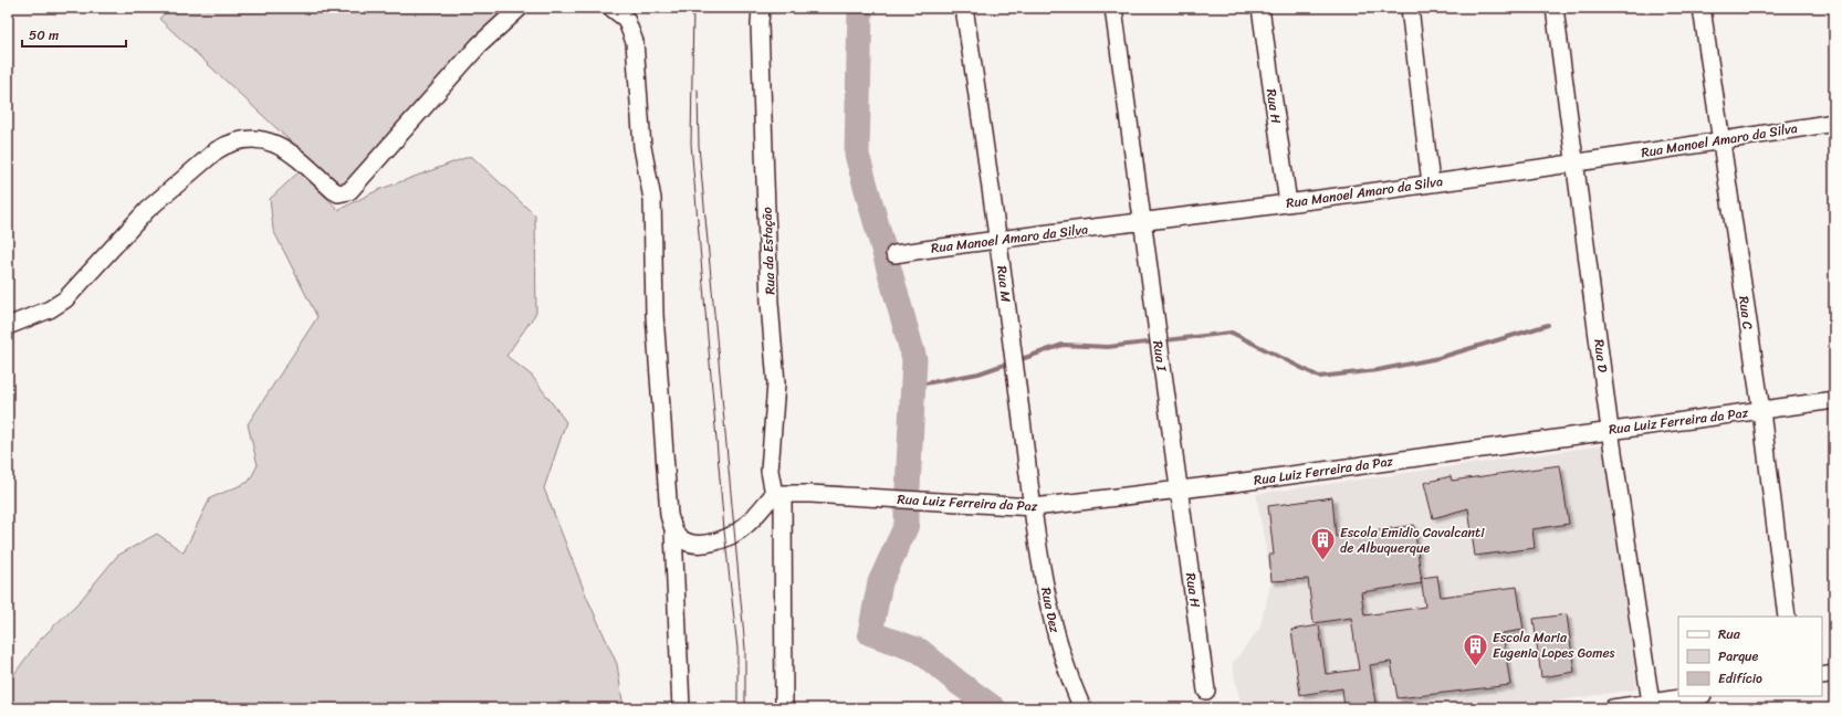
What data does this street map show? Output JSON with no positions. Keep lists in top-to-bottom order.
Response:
{
  "streets": {
    "street": [
      "Rua H",
      "Rua Manoel Amaro da Silva",
      "Rua da Estação",
      "Rua M",
      "Rua C",
      "Rua I",
      "Rua D",
      "Rua Luiz Ferreira da Paz",
      "Rua Dez"
    ]
  },
  "crossings": [
    ["Rua H", "Rua Manoel Amaro da Silva"],
    ["Rua H", "Rua I"],
    ["Rua H", "Rua Luiz Ferreira da Paz"],
    ["Rua Manoel Amaro da Silva", "Rua M"],
    ["Rua Manoel Amaro da Silva", "Rua C"],
    ["Rua Manoel Amaro da Silva", "Rua I"],
    ["Rua Manoel Amaro da Silva", "Rua D"],
    ["Rua da Estação", "Rua Luiz Ferreira da Paz"],
    ["Rua M", "Rua Luiz Ferreira da Paz"],
    ["Rua M", "Rua Dez"],
    ["Rua C", "Rua Luiz Ferreira da Paz"],
    ["Rua I", "Rua Luiz Ferreira da Paz"],
    ["Rua D", "Rua Luiz Ferreira da Paz"],
    ["Rua Luiz Ferreira da Paz", "Rua Dez"]
  ],
  "places": {
    "building": ["Escola Emidio Cavalcanti de Albuquerque", "Escola Maria Eugenia Lopes Gomes"]
  },
  "legend": ["Rua", "Parque", "Edifício"],
  "scale_bar": "50 m"
}
